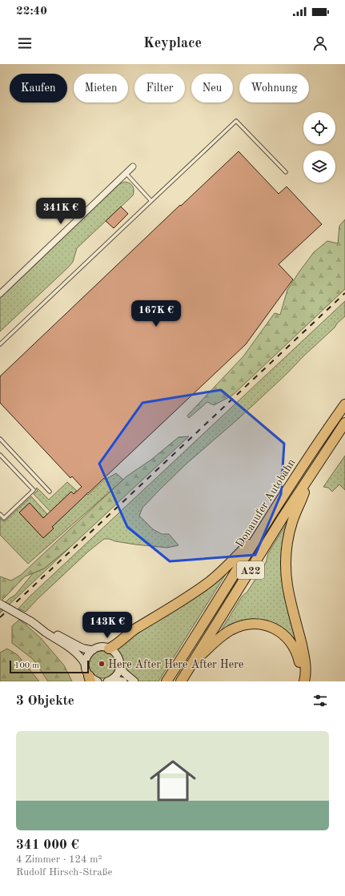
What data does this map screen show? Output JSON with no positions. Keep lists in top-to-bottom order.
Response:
{
  "streets": {
    "highway": ["Donauufer Autobahn", "A22"]
  },
  "places": ["Here After Here After Here"],
  "scale_bar": "100 m",
  "page": {
    "status": "22:40",
    "header": "Keyplace",
    "chip": [
      "Kaufen",
      "Mieten",
      "Filter",
      "Neu",
      "Wohnung"
    ],
    "price": ["341K €", "167K €", "143K €"],
    "scale": "100 m",
    "heading": "3 Objekte",
    "list": [
      {
        "name": "341 000 €",
        "note": "4 Zimmer · 124 m² · Rudolf Hirsch-Straße"
      }
    ]
  }
}
